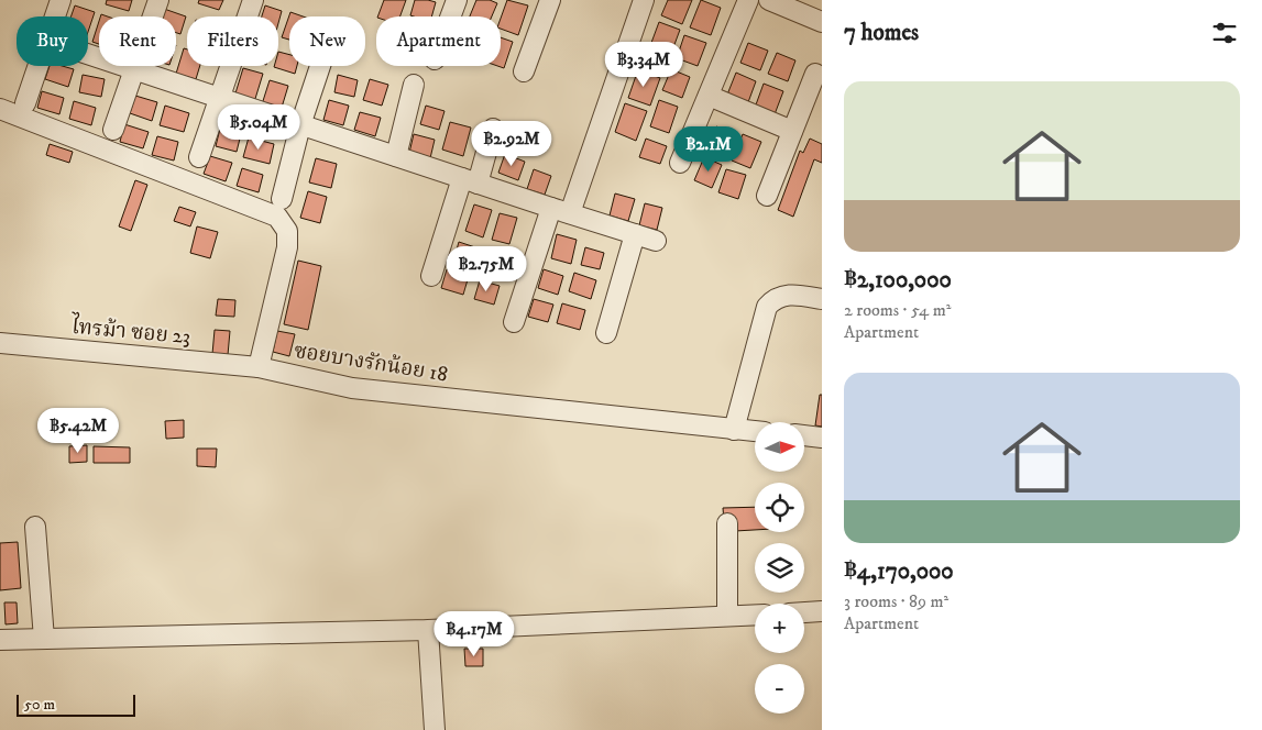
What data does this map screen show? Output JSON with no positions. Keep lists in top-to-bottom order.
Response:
{
  "streets": {
    "street": ["ไทรม้า ซอย 23", "ซอยบางรักน้อย 18"]
  },
  "crossings": [
    ["ไทรม้า ซอย 23", "ซอยบางรักน้อย 18"]
  ],
  "scale_bar": "50 m",
  "north": "right",
  "page": {
    "heading": "7 homes",
    "chip": [
      "Buy",
      "Rent",
      "Filters",
      "New",
      "Apartment"
    ],
    "price": [
      "฿3.34M",
      "฿5.04M",
      "฿2.92M",
      "฿2.1M",
      "฿2.75M",
      "฿5.42M",
      "฿4.17M"
    ],
    "list": [
      {
        "name": "฿2,100,000",
        "note": "2 rooms · 54 m² · Apartment"
      },
      {
        "name": "฿4,170,000",
        "note": "3 rooms · 89 m² · Apartment"
      }
    ],
    "map_buttons": ["+", "−"],
    "scale": "50 m"
  }
}
